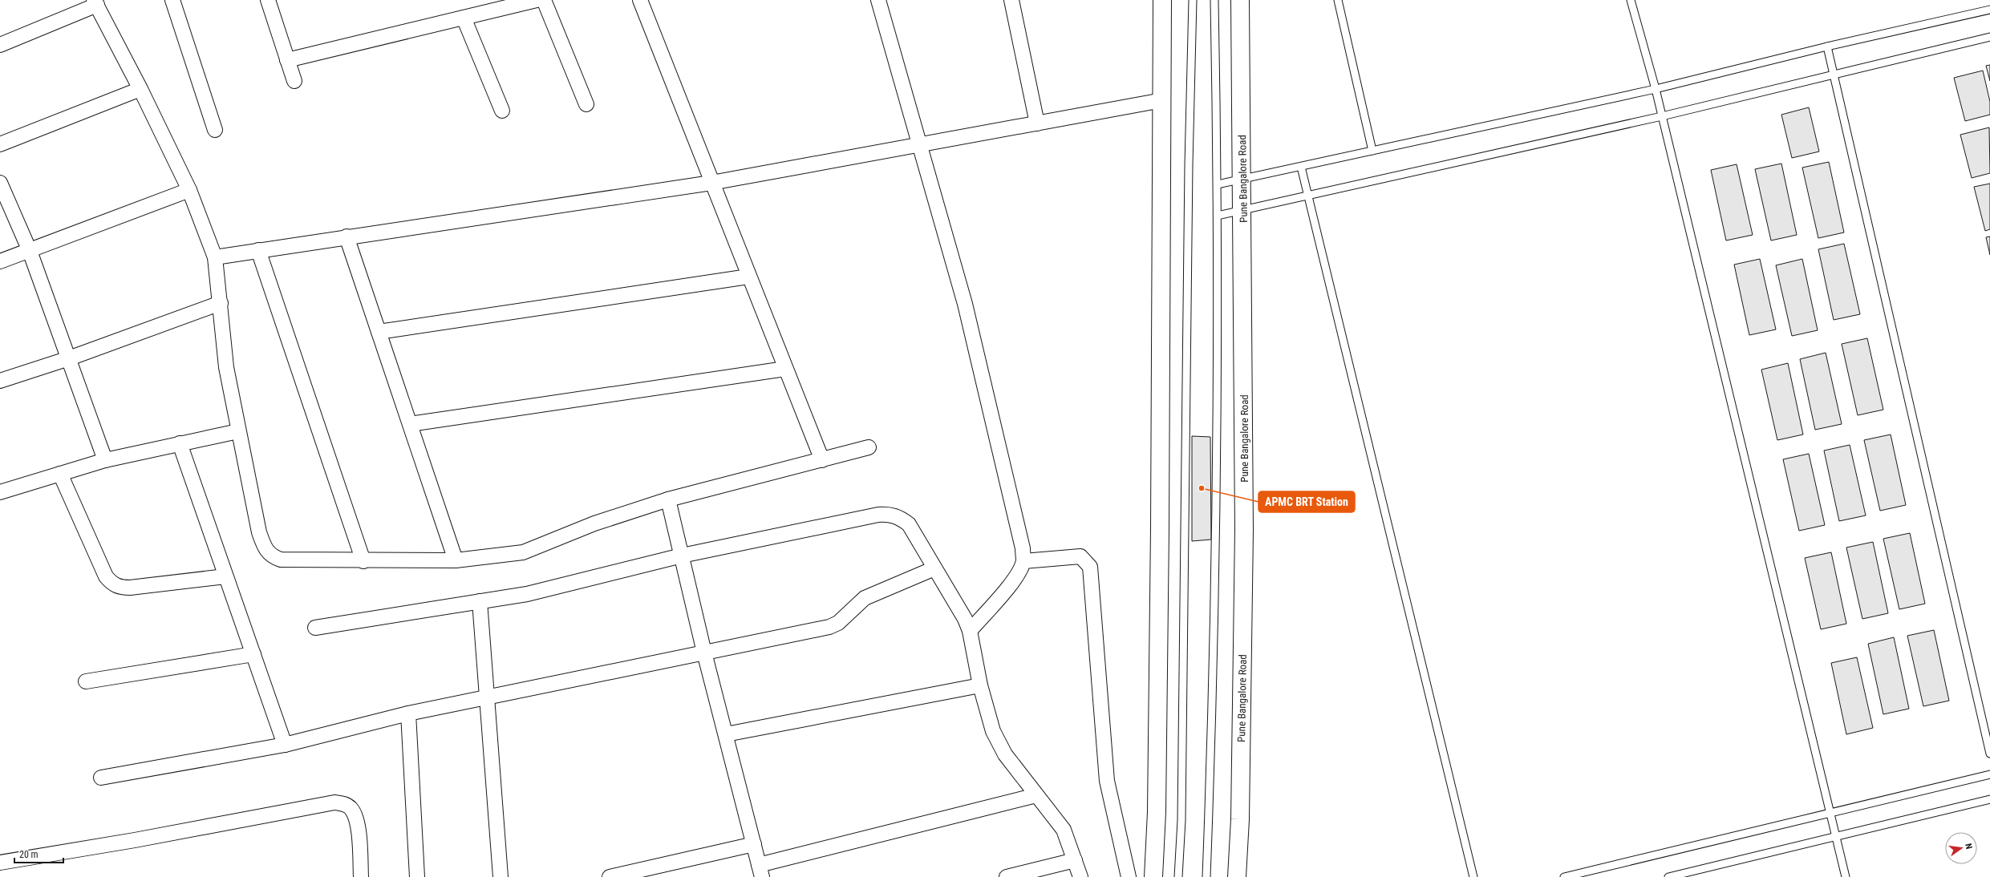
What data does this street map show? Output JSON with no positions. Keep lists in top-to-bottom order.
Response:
{
  "streets": {
    "main road": ["Pune Bangalore Road"]
  },
  "places": ["APMC BRT Station"],
  "scale_bar": "20 m",
  "north": "right"
}
